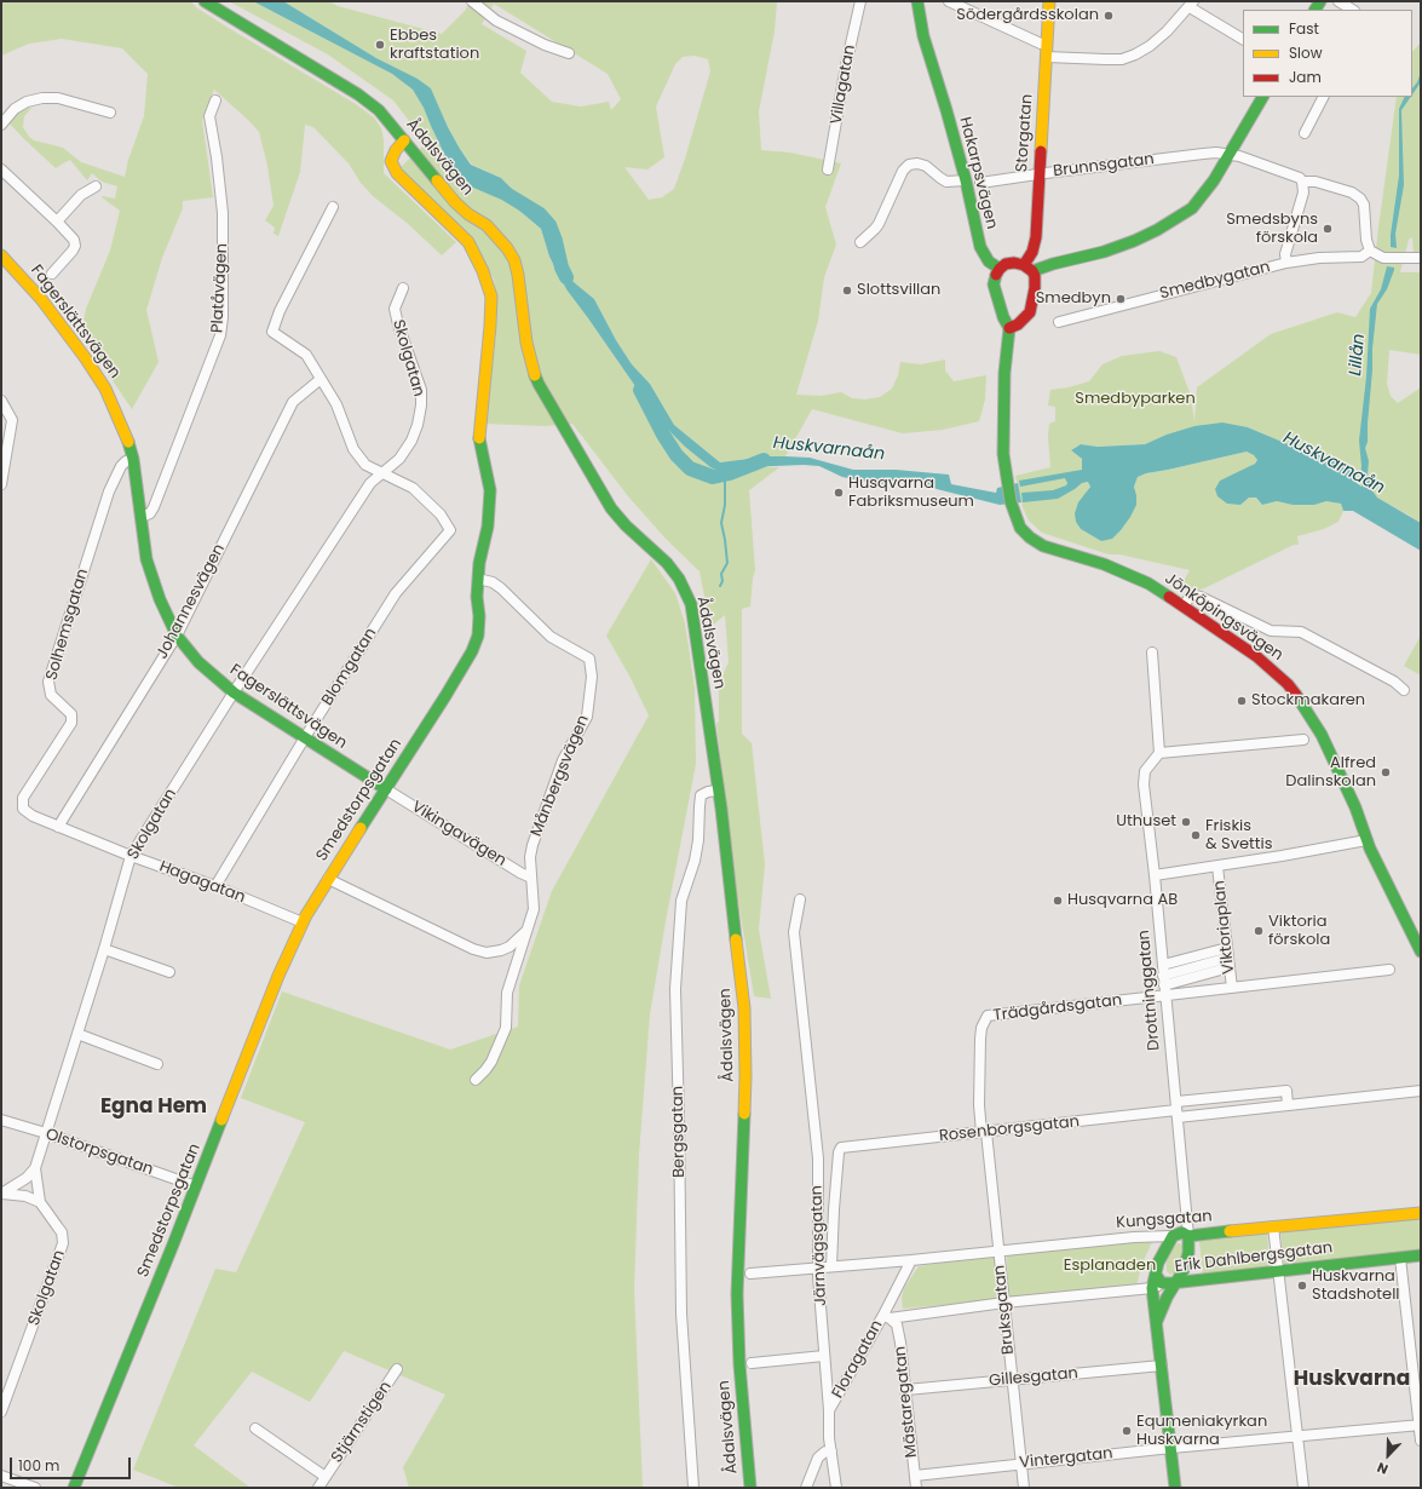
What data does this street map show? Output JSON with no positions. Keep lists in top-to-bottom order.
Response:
{
  "streets": {
    "street": [
      "Villagatan",
      "Storgatan",
      "Ådalsvägen",
      "Brunnsgatan",
      "Hakarpsvägen",
      "Smedbygatan",
      "Platåvägen",
      "Fagerslättsvägen",
      "Skolgatan",
      "Johannesvägen",
      "Jönköpingsvägen",
      "Solhemsgatan",
      "Blomgatan",
      "Månbergsvägen",
      "Smedstorpsgatan",
      "Vikingavägen",
      "Hagagatan",
      "Viktoriaplan",
      "Drottninggatan",
      "Trädgårdsgatan",
      "Rosenborgsgatan",
      "Bergsgatan",
      "Olstorpsgatan",
      "Kungsgatan",
      "Järnvägsgatan",
      "Erik Dahlbergsgatan",
      "Bruksgatan",
      "Floragatan",
      "Gillesgatan",
      "Mästaregatan",
      "Stjärnstigen",
      "Vintergatan"
    ]
  },
  "crossings": [
    ["Storgatan", "Brunnsgatan"],
    ["Ådalsvägen", "Smedstorpsgatan"],
    ["Ådalsvägen", "Bergsgatan"],
    ["Platåvägen", "Fagerslättsvägen"],
    ["Fagerslättsvägen", "Skolgatan"],
    ["Fagerslättsvägen", "Johannesvägen"],
    ["Fagerslättsvägen", "Solhemsgatan"],
    ["Fagerslättsvägen", "Blomgatan"],
    ["Fagerslättsvägen", "Smedstorpsgatan"],
    ["Fagerslättsvägen", "Vikingavägen"],
    ["Skolgatan", "Blomgatan"],
    ["Skolgatan", "Hagagatan"],
    ["Skolgatan", "Olstorpsgatan"],
    ["Johannesvägen", "Hagagatan"],
    ["Solhemsgatan", "Hagagatan"],
    ["Blomgatan", "Hagagatan"],
    ["Månbergsvägen", "Smedstorpsgatan"],
    ["Månbergsvägen", "Vikingavägen"],
    ["Smedstorpsgatan", "Vikingavägen"],
    ["Smedstorpsgatan", "Hagagatan"],
    ["Smedstorpsgatan", "Olstorpsgatan"],
    ["Viktoriaplan", "Trädgårdsgatan"],
    ["Drottninggatan", "Trädgårdsgatan"],
    ["Drottninggatan", "Rosenborgsgatan"],
    ["Drottninggatan", "Kungsgatan"],
    ["Drottninggatan", "Erik Dahlbergsgatan"],
    ["Drottninggatan", "Gillesgatan"],
    ["Drottninggatan", "Vintergatan"],
    ["Trädgårdsgatan", "Rosenborgsgatan"],
    ["Trädgårdsgatan", "Bruksgatan"],
    ["Rosenborgsgatan", "Kungsgatan"],
    ["Rosenborgsgatan", "Bruksgatan"],
    ["Kungsgatan", "Järnvägsgatan"],
    ["Kungsgatan", "Bruksgatan"],
    ["Järnvägsgatan", "Floragatan"],
    ["Erik Dahlbergsgatan", "Bruksgatan"],
    ["Erik Dahlbergsgatan", "Floragatan"],
    ["Erik Dahlbergsgatan", "Mästaregatan"],
    ["Bruksgatan", "Gillesgatan"],
    ["Bruksgatan", "Vintergatan"],
    ["Floragatan", "Mästaregatan"],
    ["Gillesgatan", "Mästaregatan"],
    ["Mästaregatan", "Vintergatan"]
  ],
  "districts": ["Egna Hem", "Huskvarna"],
  "water": ["Lillån", "Huskvarnaån"],
  "parks": ["Smedbyparken", "Esplanaden"],
  "places": [
    "Södergårdsskolan",
    "Ebbes kraftstation",
    "Smedsbyns förskola",
    "Slottsvillan",
    "Smedbyn",
    "Husqvarna Fabriksmuseum",
    "Stockmakaren",
    "Alfred Dalinskolan",
    "Uthuset",
    "Friskis & Svettis",
    "Husqvarna AB",
    "Viktoria förskola",
    "Huskvarna Stadshotell",
    "Equmeniakyrkan Huskvarna"
  ],
  "legend": ["Fast", "Slow", "Jam"],
  "scale_bar": "100 m",
  "north": "bottom left"
}
